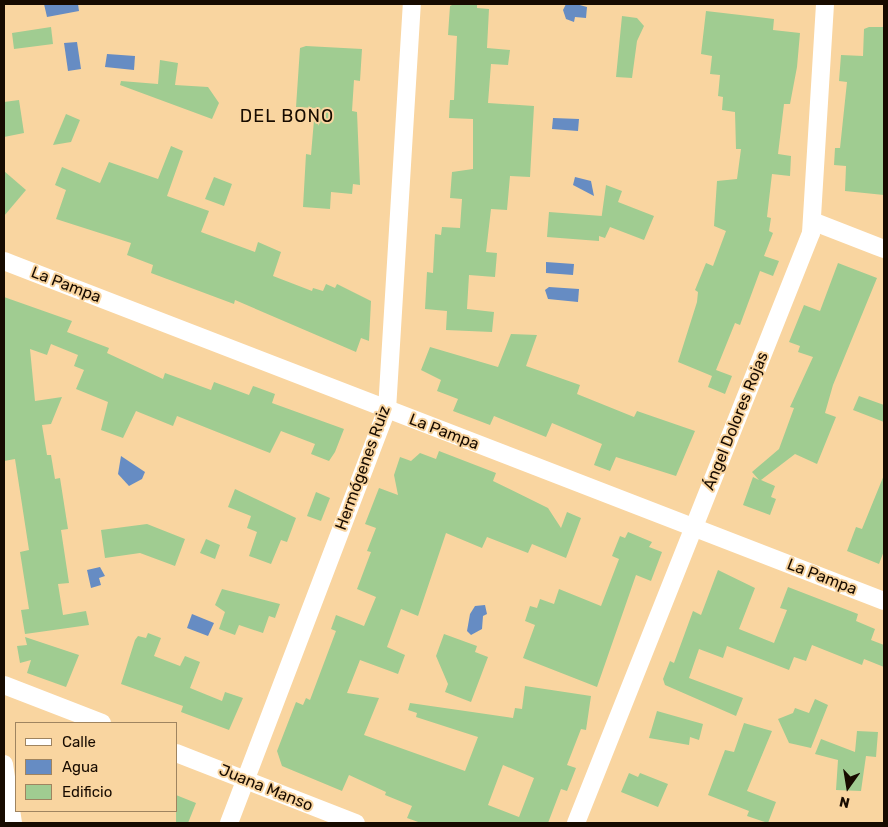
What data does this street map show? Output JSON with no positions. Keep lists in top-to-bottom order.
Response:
{
  "streets": {
    "street": [
      "La Pampa",
      "Ángel Dolores Rojas",
      "Hermógenes Ruiz",
      "Juana Manso"
    ]
  },
  "crossings": [
    ["La Pampa", "Ángel Dolores Rojas"],
    ["La Pampa", "Hermógenes Ruiz"],
    ["Hermógenes Ruiz", "Juana Manso"]
  ],
  "districts": ["DEL BONO"],
  "legend": ["Calle", "Agua", "Edificio"],
  "north": "bottom"
}
